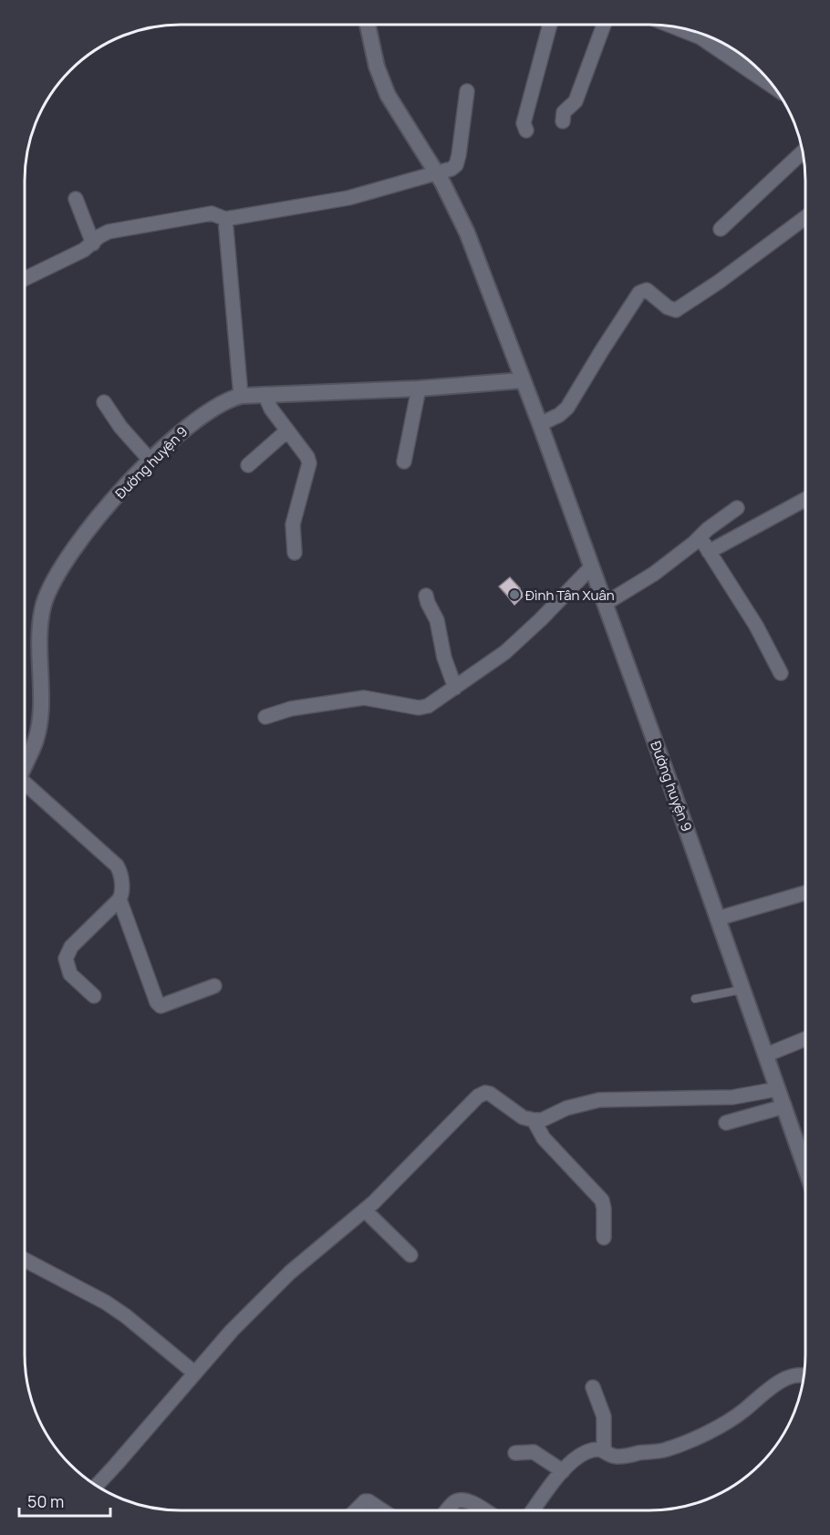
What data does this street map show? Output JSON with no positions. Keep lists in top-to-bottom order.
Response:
{
  "streets": {
    "street": ["Đường huyện 9"]
  },
  "places": ["Đình Tân Xuân"],
  "scale_bar": "50 m"
}
